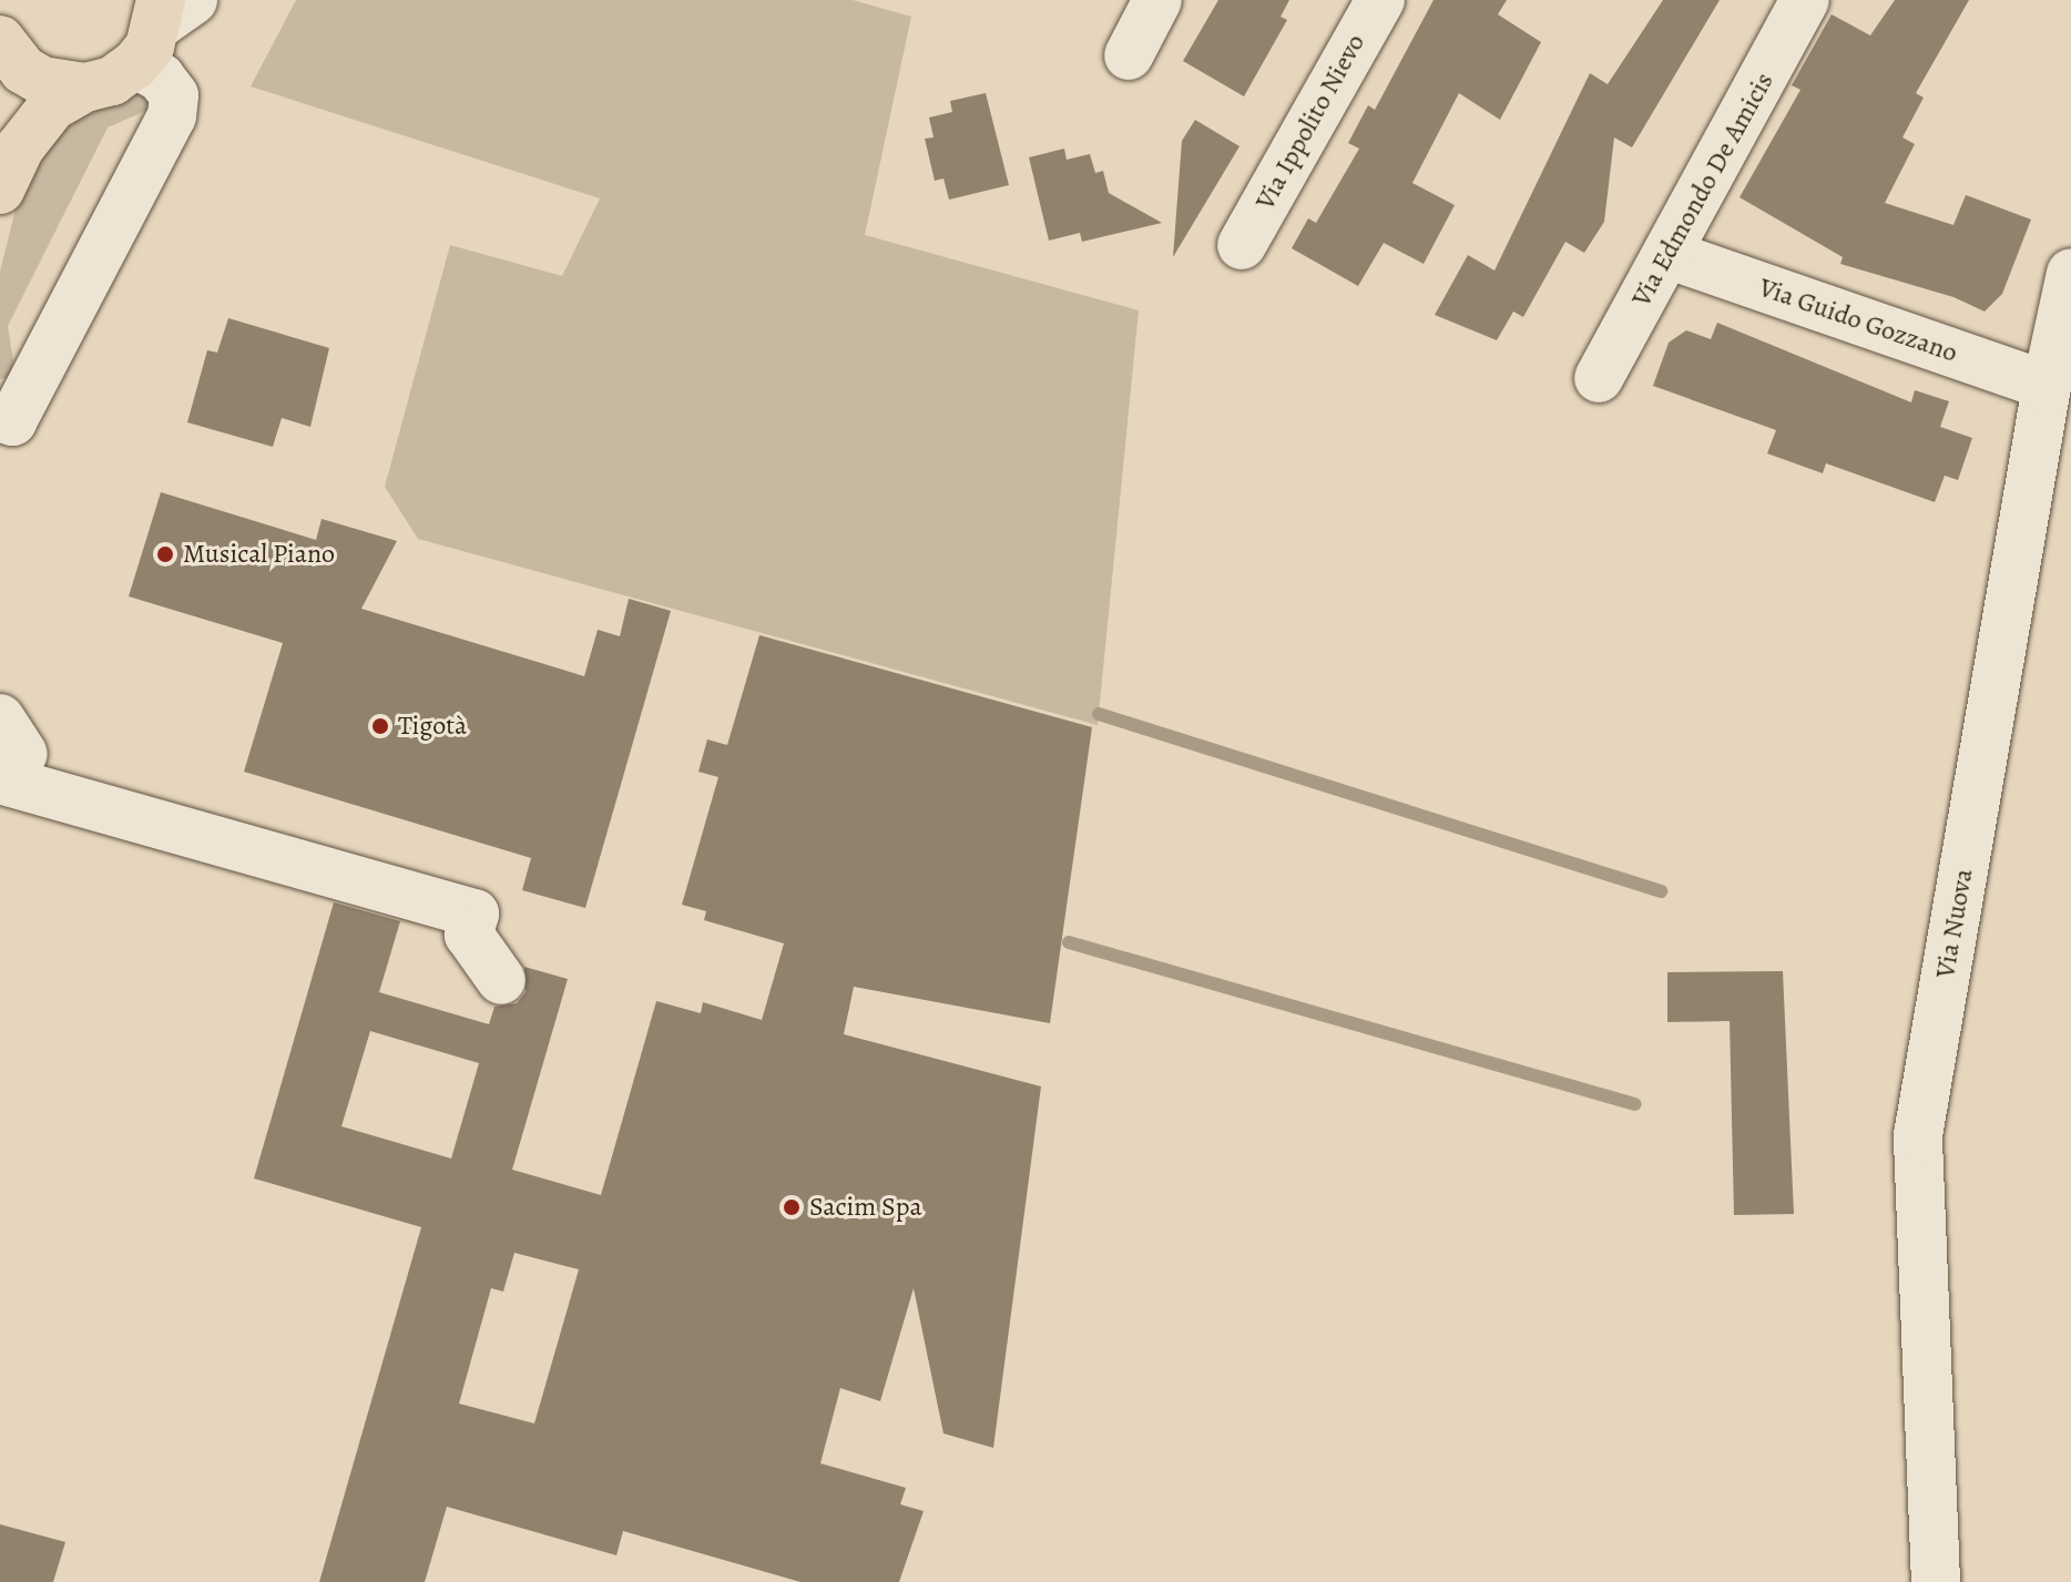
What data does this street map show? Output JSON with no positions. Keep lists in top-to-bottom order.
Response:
{
  "streets": {
    "street": [
      "Via Ippolito Nievo",
      "Via Edmondo De Amicis",
      "Via Guido Gozzano",
      "Via Nuova"
    ]
  },
  "crossings": [
    ["Via Edmondo De Amicis", "Via Guido Gozzano"],
    ["Via Guido Gozzano", "Via Nuova"]
  ],
  "places": ["Musical Piano", "Tigotà", "Sacim Spa"]
}
